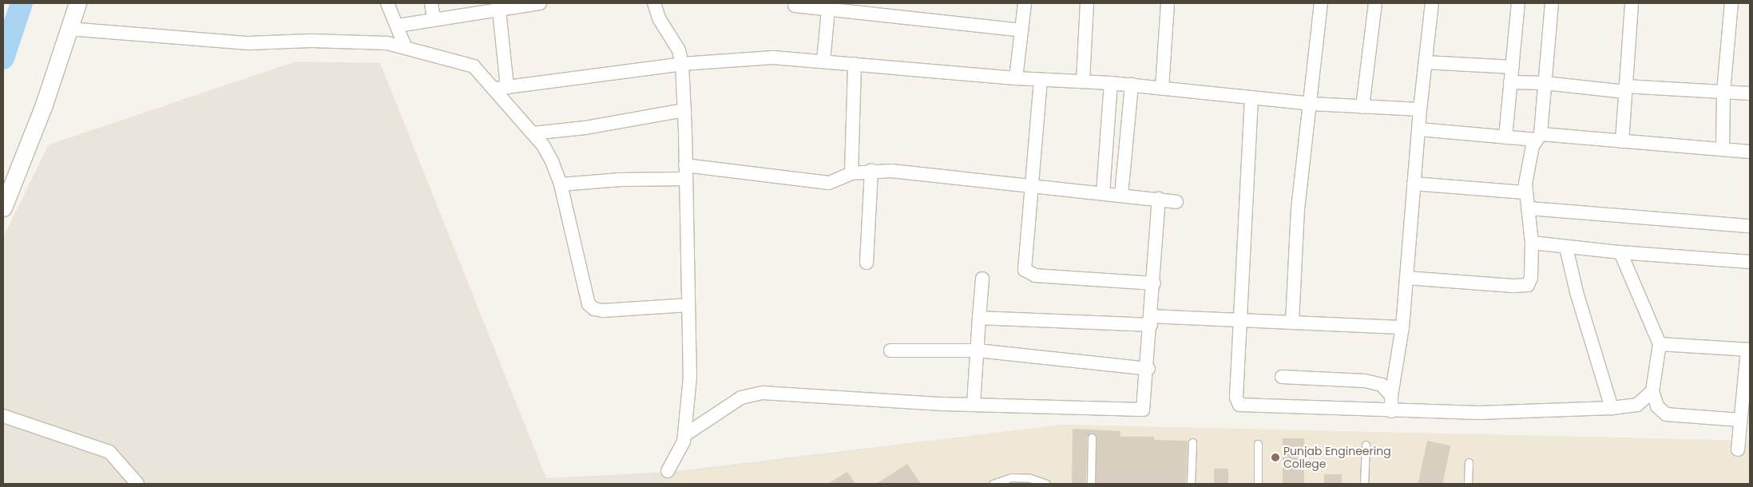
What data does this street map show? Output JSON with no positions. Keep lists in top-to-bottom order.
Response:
{
  "places": ["Punjab Engineering College"]
}
